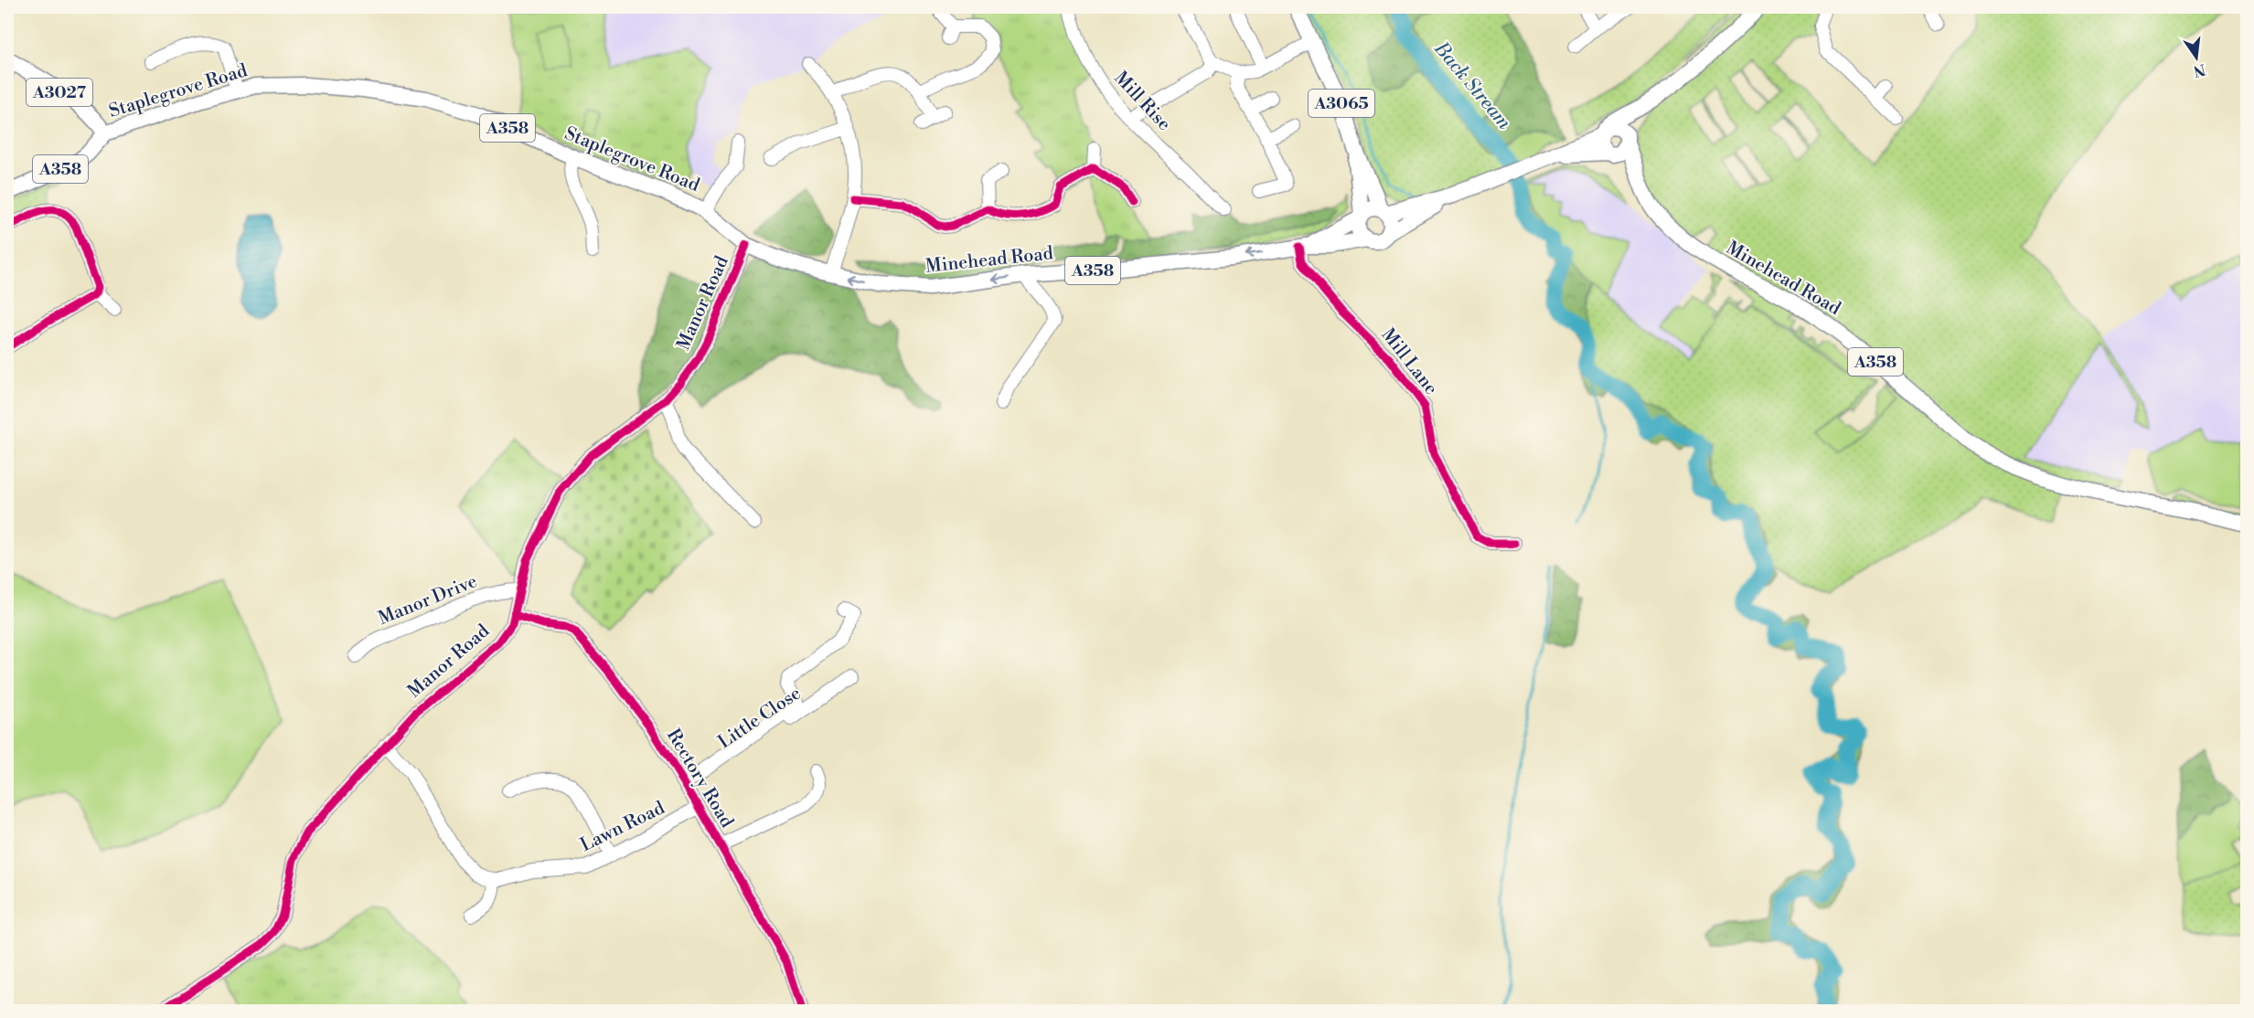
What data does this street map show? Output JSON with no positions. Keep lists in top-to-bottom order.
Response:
{
  "streets": {
    "main road": [
      "Staplegrove Road",
      "A3027",
      "A3065",
      "A358",
      "Minehead Road"
    ],
    "street": [
      "Mill Rise",
      "Manor Road",
      "Mill Lane",
      "Manor Drive",
      "Little Close",
      "Rectory Road",
      "Lawn Road"
    ]
  },
  "crossings": [
    ["Staplegrove Road", "A358"],
    ["Staplegrove Road", "Minehead Road"],
    ["Staplegrove Road", "Manor Road"],
    ["A3065", "A358"],
    ["A3065", "Minehead Road"],
    ["A358", "Minehead Road"],
    ["Minehead Road", "Manor Road"],
    ["Minehead Road", "Mill Lane"],
    ["Manor Road", "Manor Drive"],
    ["Manor Road", "Rectory Road"],
    ["Little Close", "Rectory Road"],
    ["Rectory Road", "Lawn Road"]
  ],
  "water": ["Back Stream"],
  "north": "bottom"
}
